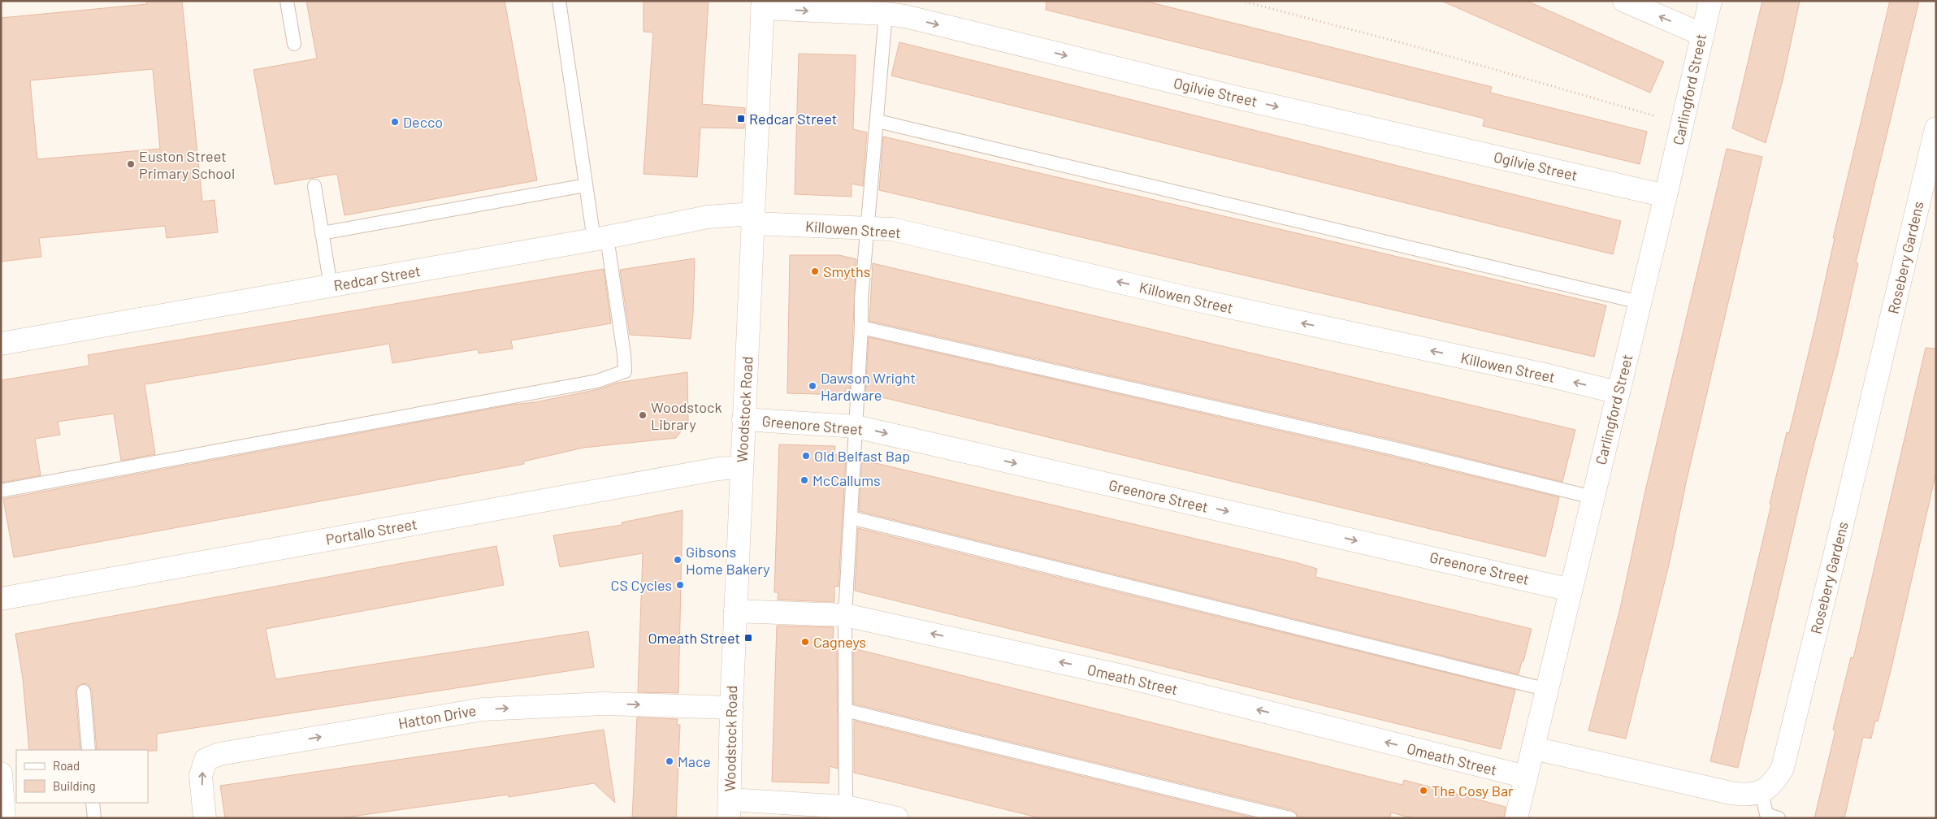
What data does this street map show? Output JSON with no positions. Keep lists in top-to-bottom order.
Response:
{
  "streets": {
    "street": [
      "Carlingford Street",
      "Ogilvie Street",
      "Killowen Street",
      "Rosebery Gardens",
      "Redcar Street",
      "Woodstock Road",
      "Greenore Street",
      "Portallo Street",
      "Omeath Street",
      "Hatton Drive"
    ]
  },
  "crossings": [
    ["Carlingford Street", "Ogilvie Street"],
    ["Carlingford Street", "Killowen Street"],
    ["Carlingford Street", "Greenore Street"],
    ["Carlingford Street", "Omeath Street"],
    ["Ogilvie Street", "Woodstock Road"],
    ["Killowen Street", "Redcar Street"],
    ["Killowen Street", "Woodstock Road"],
    ["Redcar Street", "Woodstock Road"],
    ["Woodstock Road", "Greenore Street"],
    ["Woodstock Road", "Portallo Street"],
    ["Woodstock Road", "Omeath Street"],
    ["Woodstock Road", "Hatton Drive"]
  ],
  "one_way": [
    "Ogilvie Street",
    "Killowen Street",
    "Greenore Street",
    "Omeath Street",
    "Hatton Drive"
  ],
  "places": {
    "transit": ["Redcar Street", "Omeath Street"],
    "other": [
      "Decco",
      "Euston Street Primary School",
      "Smyths",
      "Dawson Wright Hardware",
      "Woodstock Library",
      "Old Belfast Bap",
      "McCallums",
      "Gibsons Home Bakery",
      "CS Cycles",
      "Cagneys",
      "Mace",
      "The Cosy Bar"
    ]
  },
  "legend": ["Road", "Building"]
}
